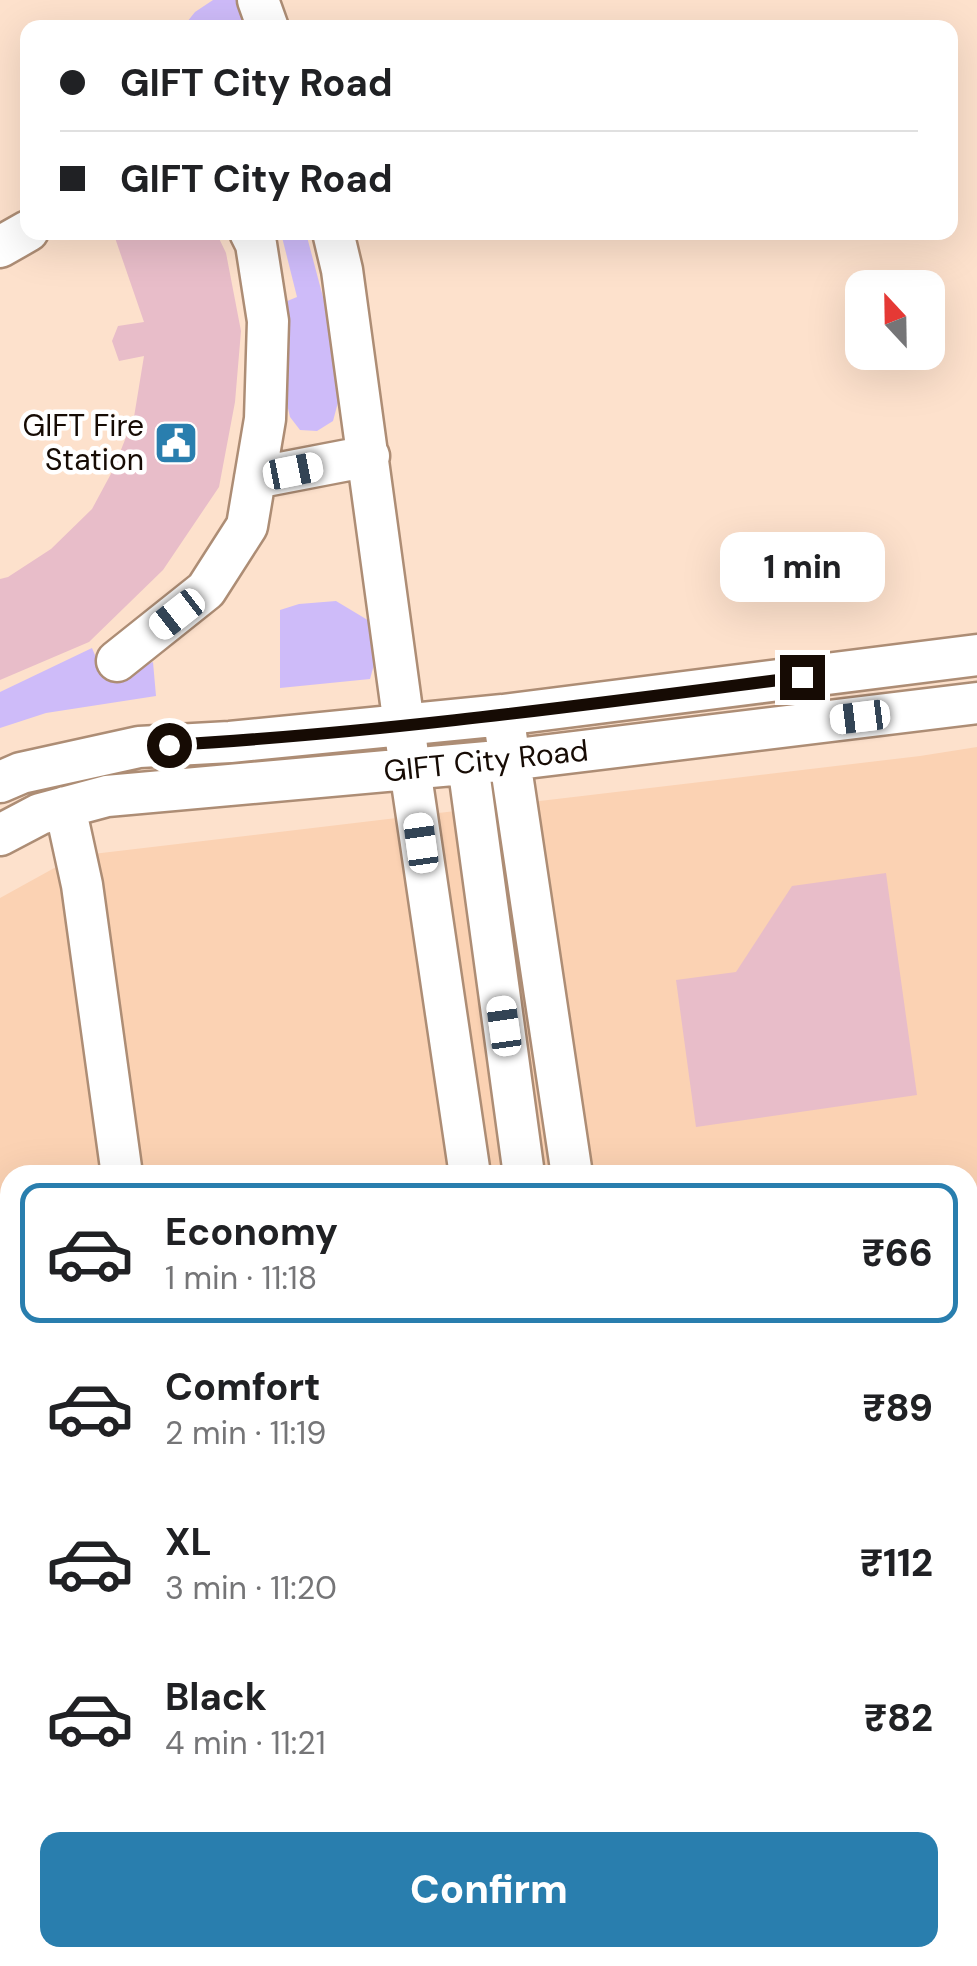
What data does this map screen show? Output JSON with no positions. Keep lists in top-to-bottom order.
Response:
{
  "streets": {
    "street": ["GIFT City Road"]
  },
  "places": {
    "public building": ["GIFT Fire Station"]
  },
  "north": "top",
  "page": {
    "banner": ["GIFT City Road", "GIFT City Road"],
    "bubble": "1 min",
    "list": [
      {
        "name": "Economy",
        "note": "1 min · 11:18",
        "value": "₹66"
      },
      {
        "name": "Comfort",
        "note": "2 min · 11:19",
        "value": "₹89"
      },
      {
        "name": "XL",
        "note": "3 min · 11:20",
        "value": "₹112"
      },
      {
        "name": "Black",
        "note": "4 min · 11:21",
        "value": "₹82"
      }
    ],
    "buttons": "Confirm"
  }
}
